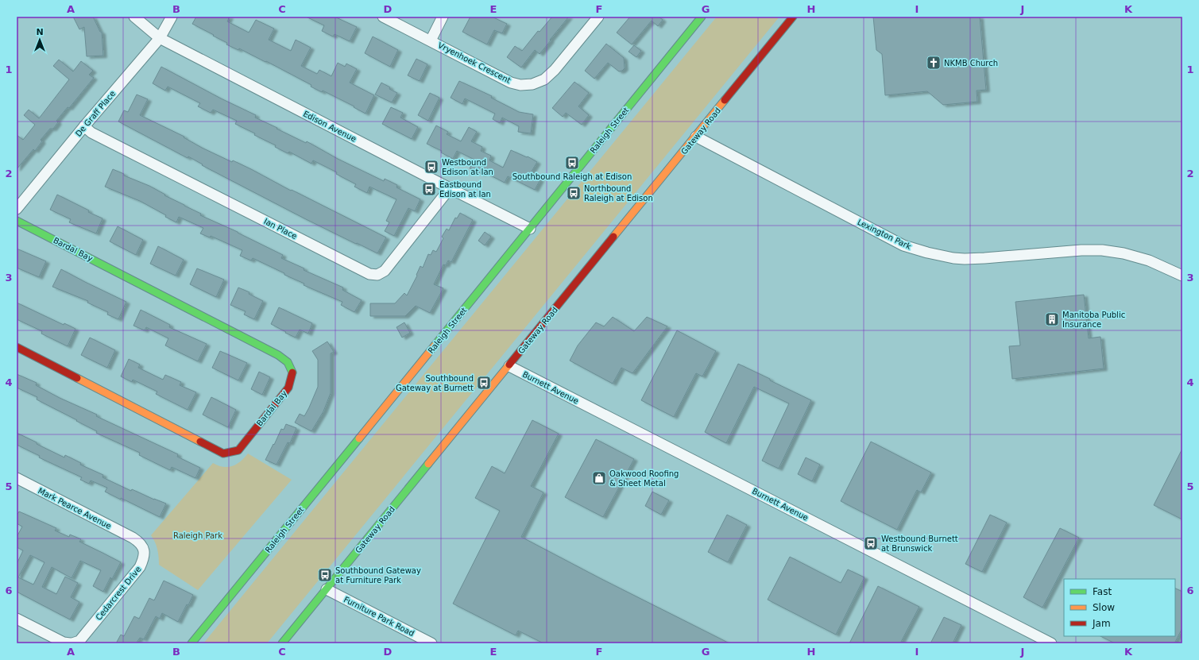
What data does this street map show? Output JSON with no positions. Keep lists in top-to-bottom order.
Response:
{
  "streets": {
    "street": [
      "Vryenhoek Crescent",
      "De Graff Place",
      "Edison Avenue",
      "Raleigh Street",
      "Gateway Road",
      "Ian Place",
      "Lexington Park",
      "Bardal Bay",
      "Burnett Avenue",
      "Mark Pearce Avenue",
      "Cedarcrest Drive",
      "Furniture Park Road"
    ]
  },
  "crossings": [
    ["De Graff Place", "Edison Avenue"],
    ["De Graff Place", "Ian Place"],
    ["Edison Avenue", "Raleigh Street"],
    ["Edison Avenue", "Ian Place"],
    ["Gateway Road", "Lexington Park"],
    ["Gateway Road", "Burnett Avenue"],
    ["Gateway Road", "Furniture Park Road"],
    ["Mark Pearce Avenue", "Cedarcrest Drive"]
  ],
  "parks": ["Raleigh Park"],
  "places": {
    "church": ["NKMB Church"],
    "bus stop": [
      "Southbound Raleigh at Edison",
      "Westbound Edison at Ian",
      "Eastbound Edison at Ian",
      "Northbound Raleigh at Edison",
      "Southbound Gateway at Burnett",
      "Westbound Burnett at Brunswick",
      "Southbound Gateway at Furniture Park"
    ],
    "building": ["Manitoba Public Insurance"],
    "shop": ["Oakwood Roofing & Sheet Metal"]
  },
  "legend": ["Fast", "Slow", "Jam"],
  "north": "top",
  "grid": {
    "columns": [
      "A",
      "B",
      "C",
      "D",
      "E",
      "F",
      "G",
      "H",
      "I",
      "J",
      "K"
    ],
    "rows": [
      "1",
      "2",
      "3",
      "4",
      "5",
      "6"
    ]
  }
}
